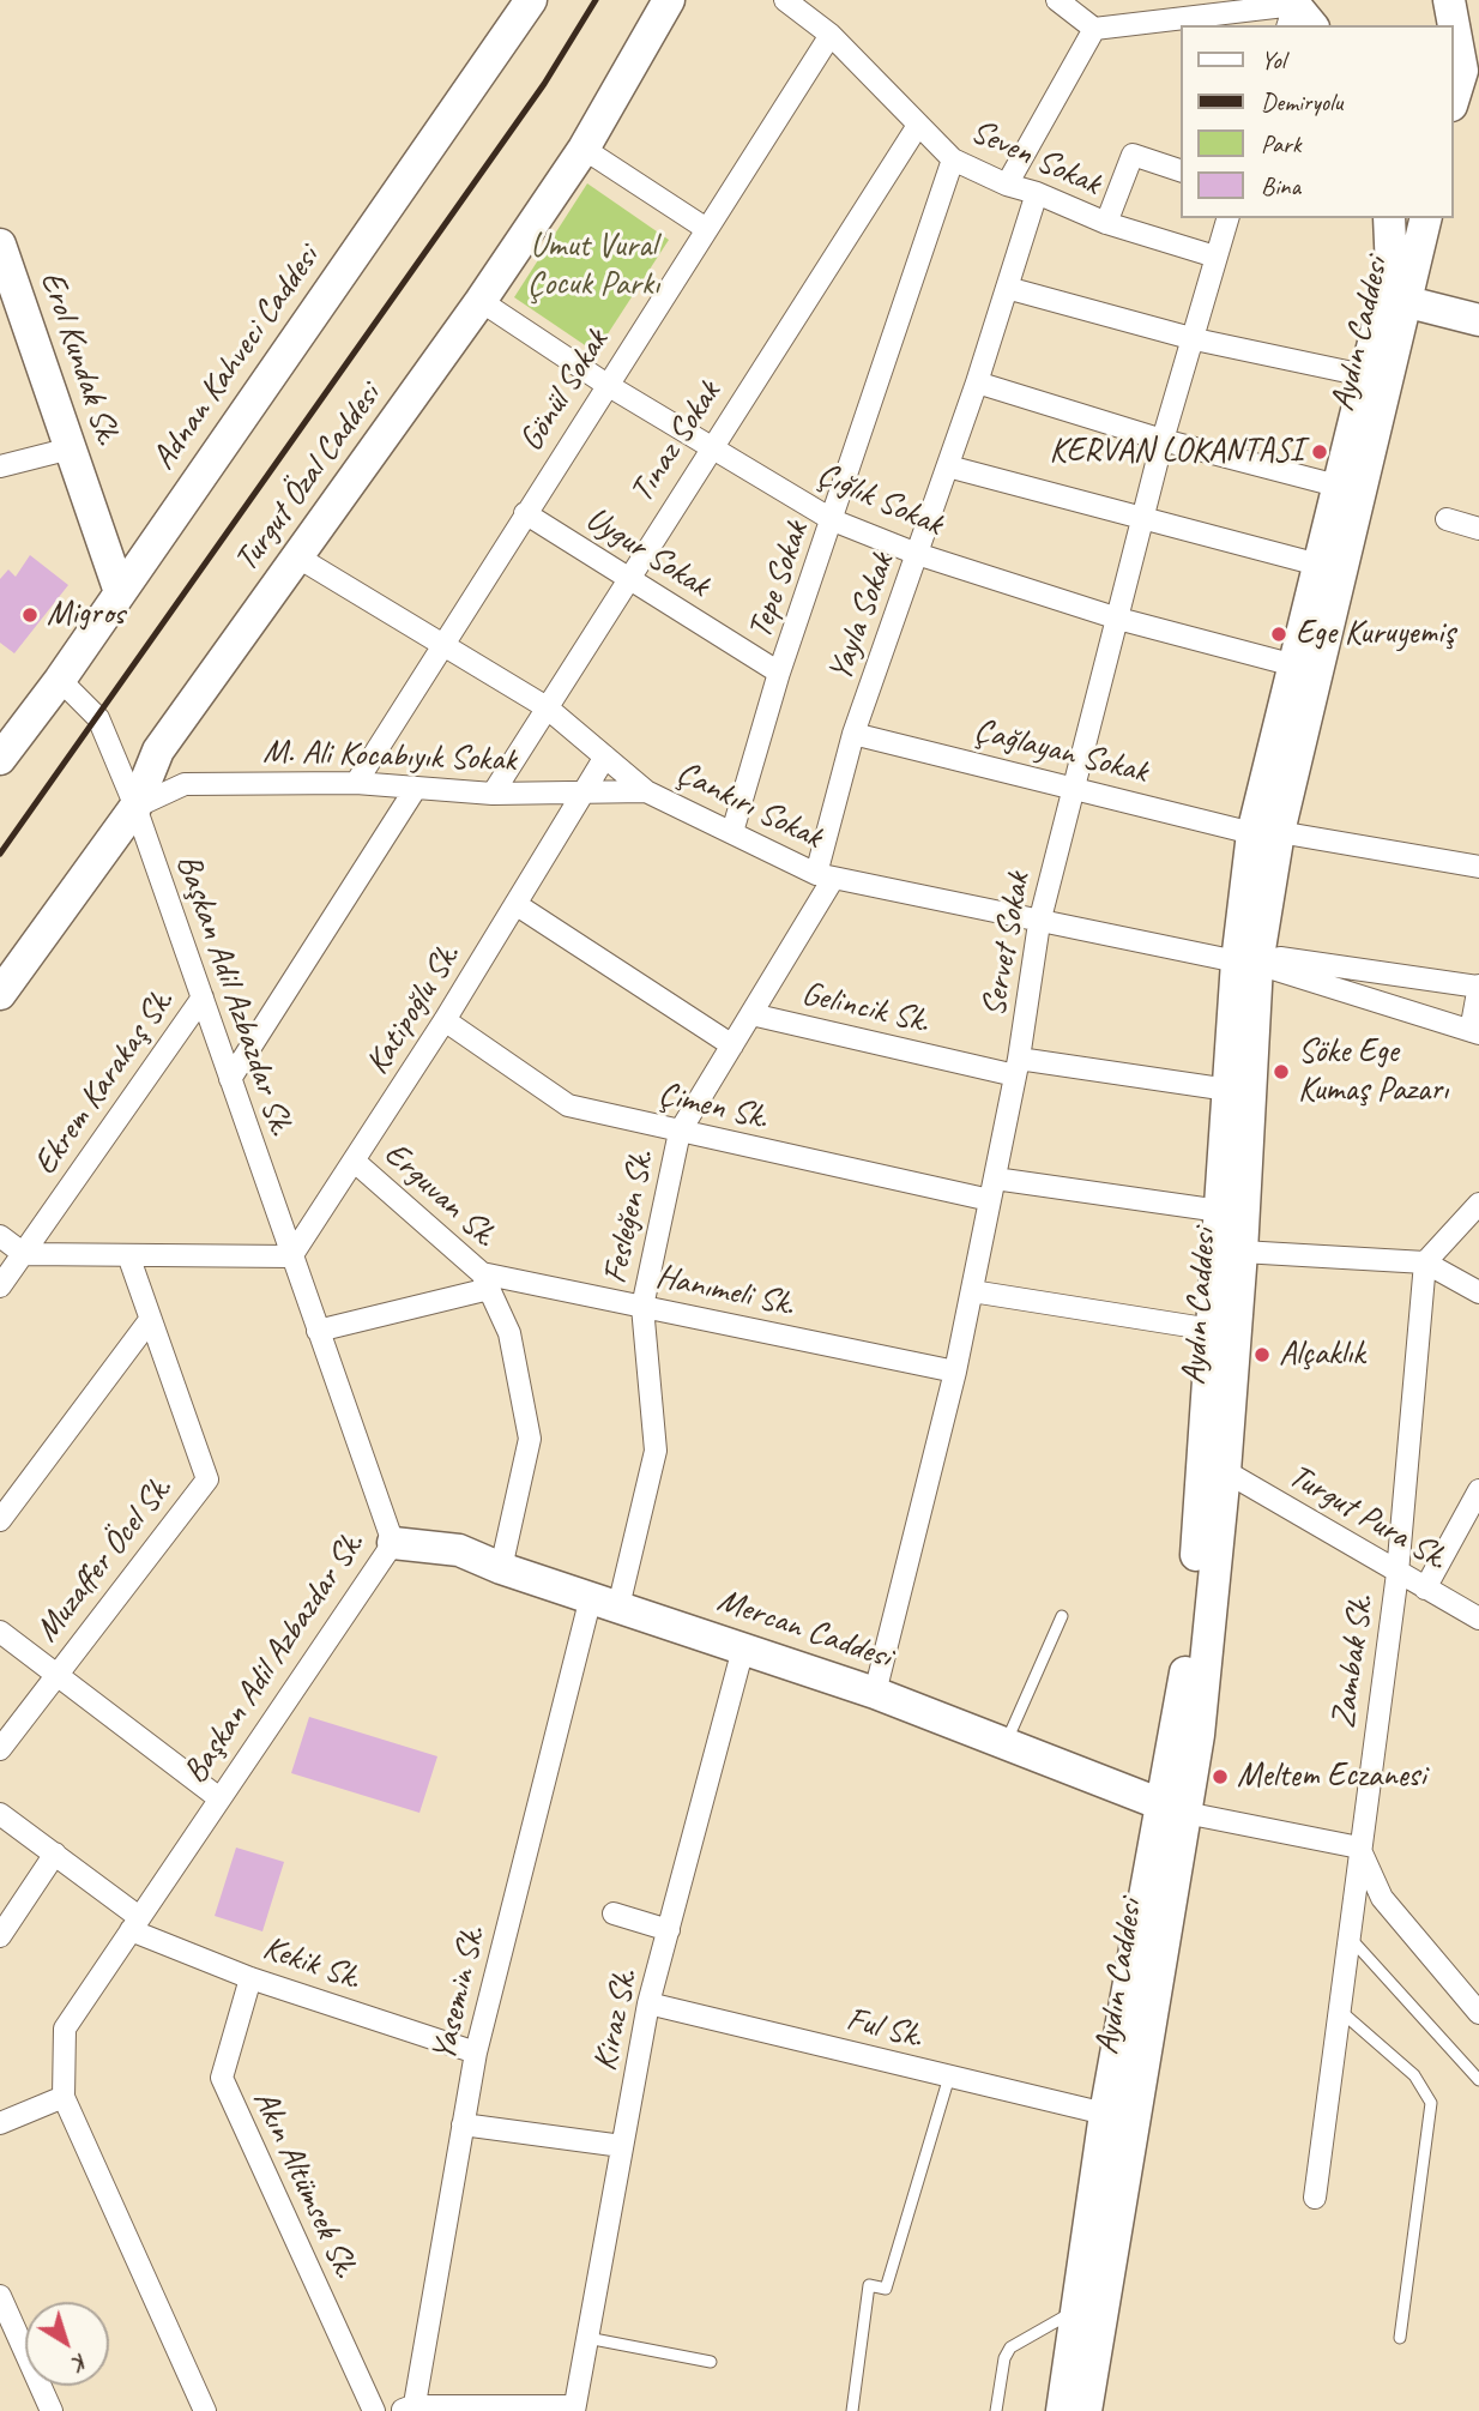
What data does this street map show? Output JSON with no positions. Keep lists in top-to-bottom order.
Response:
{
  "streets": {
    "main road": [
      "Aydın Caddesi",
      "Erol Kundak Sk.",
      "Adnan Kahveci Caddesi",
      "Turgut Özal Caddesi",
      "Mercan Caddesi"
    ],
    "street": [
      "Seven Sokak",
      "Gönül Sokak",
      "Tınaz Sokak",
      "Çığlık Sokak",
      "Uygur Sokak",
      "Tepe Sokak",
      "Yayla Sokak",
      "Çağlayan Sokak",
      "M. Ali Kocabıyık Sokak",
      "Çankırı Sokak",
      "Servet Sokak",
      "Başkan Adil Azbazdar Sk.",
      "Gelincik Sk.",
      "Katipoğlu Sk.",
      "Ekrem Karakaş Sk.",
      "Çimen Sk.",
      "Erguvan Sk.",
      "Fesleğen Sk.",
      "Hanımeli Sk.",
      "Turgut Pura Sk.",
      "Muzaffer Öcel Sk.",
      "Zambak Sk.",
      "Kekik Sk.",
      "Yasemin Sk.",
      "Kiraz Sk.",
      "Ful Sk.",
      "Akın Altümsek Sk."
    ]
  },
  "crossings": [
    ["Seven Sokak", "Gönül Sokak"],
    ["Seven Sokak", "Tınaz Sokak"],
    ["Seven Sokak", "Tepe Sokak"],
    ["Seven Sokak", "Yayla Sokak"],
    ["Seven Sokak", "Servet Sokak"],
    ["Aydın Caddesi", "Çığlık Sokak"],
    ["Aydın Caddesi", "Çağlayan Sokak"],
    ["Aydın Caddesi", "Çankırı Sokak"],
    ["Aydın Caddesi", "Gelincik Sk."],
    ["Aydın Caddesi", "Çimen Sk."],
    ["Aydın Caddesi", "Turgut Pura Sk."],
    ["Aydın Caddesi", "Mercan Caddesi"],
    ["Aydın Caddesi", "Ful Sk."],
    ["Erol Kundak Sk.", "Adnan Kahveci Caddesi"],
    ["Adnan Kahveci Caddesi", "Başkan Adil Azbazdar Sk."],
    ["Gönül Sokak", "Çığlık Sokak"],
    ["Gönül Sokak", "Uygur Sokak"],
    ["Gönül Sokak", "M. Ali Kocabıyık Sokak"],
    ["Gönül Sokak", "Çankırı Sokak"],
    ["Tınaz Sokak", "Çığlık Sokak"],
    ["Tınaz Sokak", "Uygur Sokak"],
    ["Tınaz Sokak", "M. Ali Kocabıyık Sokak"],
    ["Tınaz Sokak", "Çankırı Sokak"],
    ["Turgut Özal Caddesi", "Çığlık Sokak"],
    ["Turgut Özal Caddesi", "M. Ali Kocabıyık Sokak"],
    ["Turgut Özal Caddesi", "Çankırı Sokak"],
    ["Turgut Özal Caddesi", "Başkan Adil Azbazdar Sk."],
    ["Çığlık Sokak", "Tepe Sokak"],
    ["Çığlık Sokak", "Yayla Sokak"],
    ["Çığlık Sokak", "Servet Sokak"],
    ["Uygur Sokak", "Tepe Sokak"],
    ["Tepe Sokak", "Çankırı Sokak"],
    ["Yayla Sokak", "Çağlayan Sokak"],
    ["Yayla Sokak", "Çankırı Sokak"],
    ["Yayla Sokak", "Fesleğen Sk."],
    ["Çağlayan Sokak", "Servet Sokak"],
    ["M. Ali Kocabıyık Sokak", "Çankırı Sokak"],
    ["M. Ali Kocabıyık Sokak", "Başkan Adil Azbazdar Sk."],
    ["M. Ali Kocabıyık Sokak", "Katipoğlu Sk."],
    ["Çankırı Sokak", "Servet Sokak"],
    ["Çankırı Sokak", "Katipoğlu Sk."],
    ["Çankırı Sokak", "Fesleğen Sk."],
    ["Servet Sokak", "Gelincik Sk."],
    ["Servet Sokak", "Çimen Sk."],
    ["Servet Sokak", "Hanımeli Sk."],
    ["Servet Sokak", "Mercan Caddesi"],
    ["Başkan Adil Azbazdar Sk.", "Katipoğlu Sk."],
    ["Başkan Adil Azbazdar Sk.", "Ekrem Karakaş Sk."],
    ["Başkan Adil Azbazdar Sk.", "Mercan Caddesi"],
    ["Başkan Adil Azbazdar Sk.", "Kekik Sk."],
    ["Gelincik Sk.", "Fesleğen Sk."],
    ["Katipoğlu Sk.", "Çimen Sk."],
    ["Katipoğlu Sk.", "Erguvan Sk."],
    ["Çimen Sk.", "Fesleğen Sk."],
    ["Erguvan Sk.", "Hanımeli Sk."],
    ["Erguvan Sk.", "Mercan Caddesi"],
    ["Fesleğen Sk.", "Hanımeli Sk."],
    ["Fesleğen Sk.", "Mercan Caddesi"],
    ["Fesleğen Sk.", "Yasemin Sk."],
    ["Turgut Pura Sk.", "Zambak Sk."],
    ["Mercan Caddesi", "Yasemin Sk."],
    ["Mercan Caddesi", "Kiraz Sk."],
    ["Kekik Sk.", "Yasemin Sk."],
    ["Kekik Sk.", "Akın Altümsek Sk."],
    ["Kiraz Sk.", "Ful Sk."]
  ],
  "parks": ["Umut Vural Çocuk Parkı"],
  "places": [
    "KERVAN LOKANTASI",
    "Migros",
    "Ege Kuruyemiş",
    "Söke Ege Kumaş Pazarı",
    "Alçaklık",
    "Meltem Eczanesi"
  ],
  "legend": [
    "Yol",
    "Demiryolu",
    "Park",
    "Bina"
  ],
  "north": "bottom right"
}
